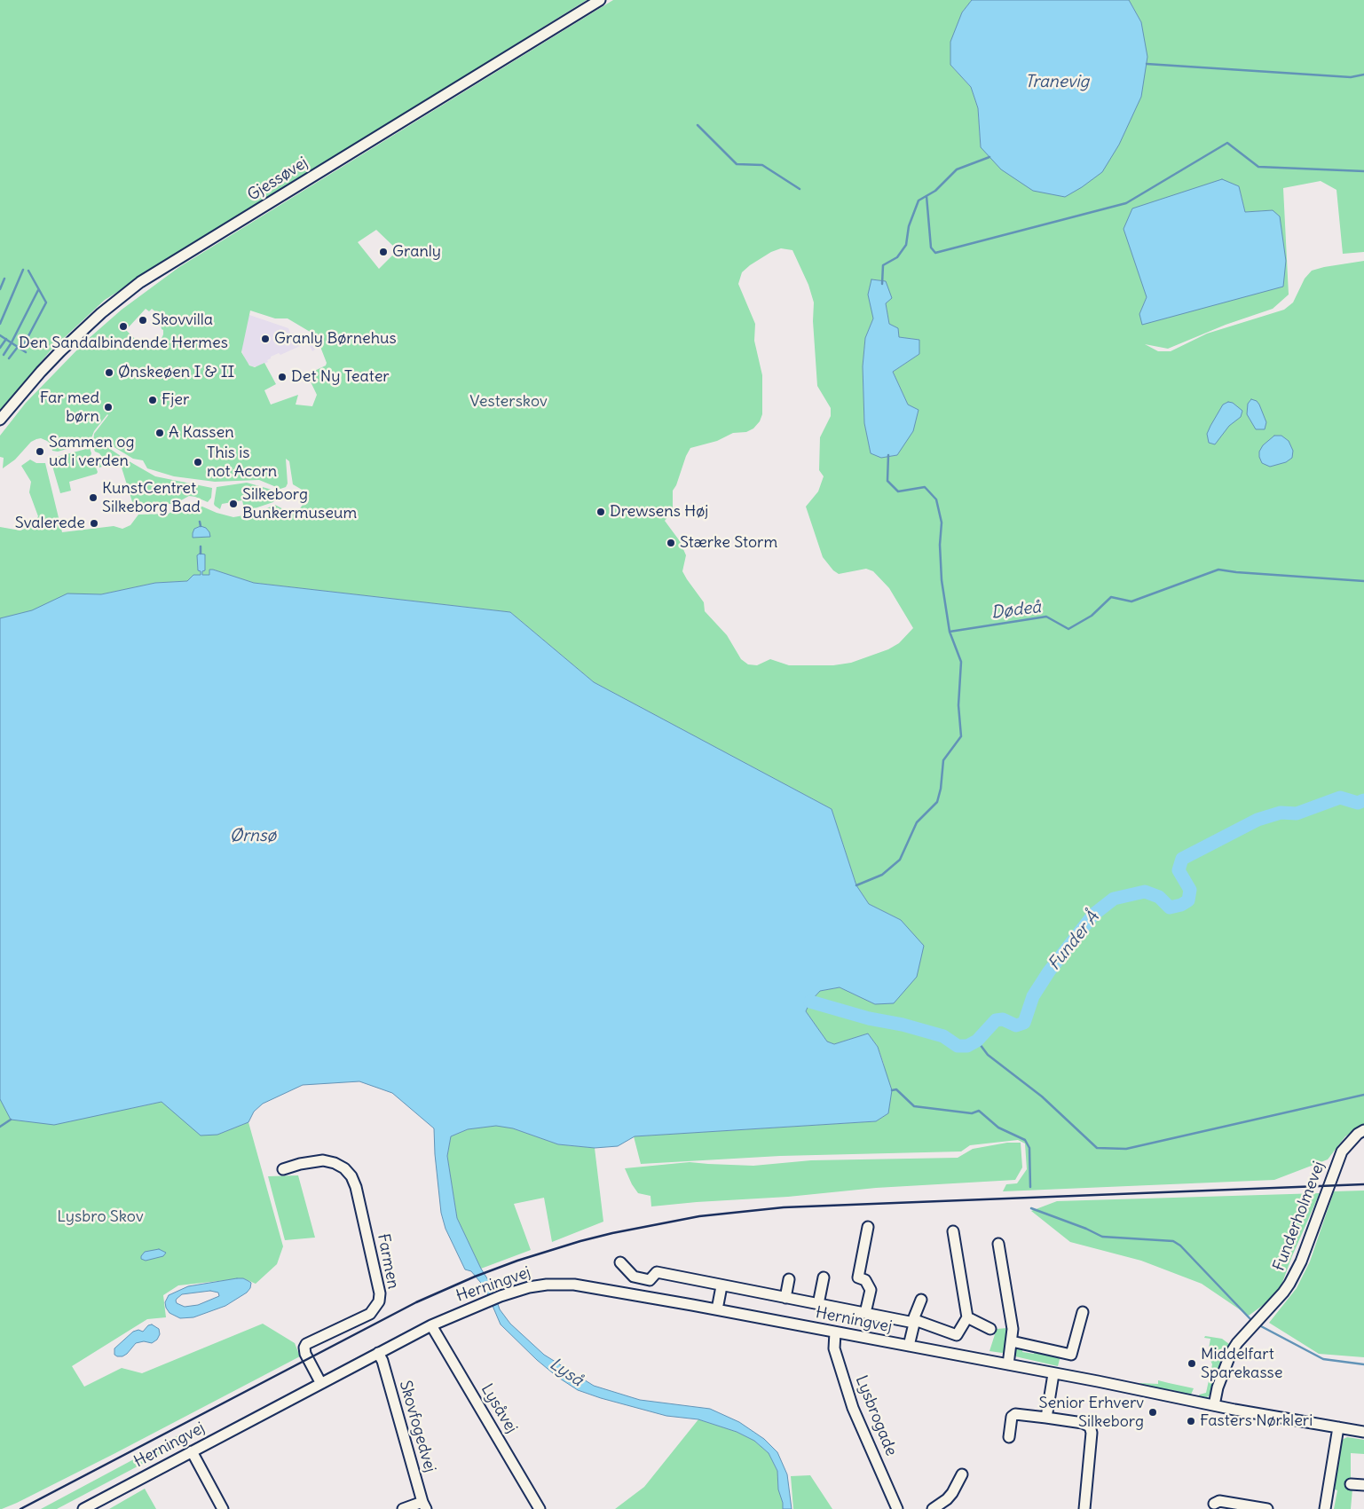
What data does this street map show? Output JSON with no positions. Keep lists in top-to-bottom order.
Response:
{
  "streets": {
    "street": [
      "Gjessøvej",
      "Funderholmevej",
      "Farmen",
      "Herningvej",
      "Lysåvej",
      "Lysbrogade",
      "Skovfogedvej"
    ]
  },
  "crossings": [
    ["Funderholmevej", "Herningvej"],
    ["Farmen", "Herningvej"],
    ["Herningvej", "Lysåvej"],
    ["Herningvej", "Lysbrogade"],
    ["Herningvej", "Skovfogedvej"]
  ],
  "water": [
    "Tranevig",
    "Dødeå",
    "Ørnsø",
    "Funder Å",
    "Lyså"
  ],
  "parks": ["Vesterskov", "Lysbro Skov"],
  "places": [
    "Granly",
    "Skovvilla",
    "Den Sandalbindende Hermes",
    "Granly Børnehus",
    "Ønskeøen I & II",
    "Det Ny Teater",
    "Fjer",
    "Far med børn",
    "A Kassen",
    "Sammen og ud i verden",
    "This is not Acorn",
    "KunstCentret Silkeborg Bad",
    "Silkeborg Bunkermuseum",
    "Drewsens Høj",
    "Svalerede",
    "Stærke Storm",
    "Middelfart Sparekasse",
    "Senior Erhverv Silkeborg",
    "Fasters Nørkleri"
  ]
}
